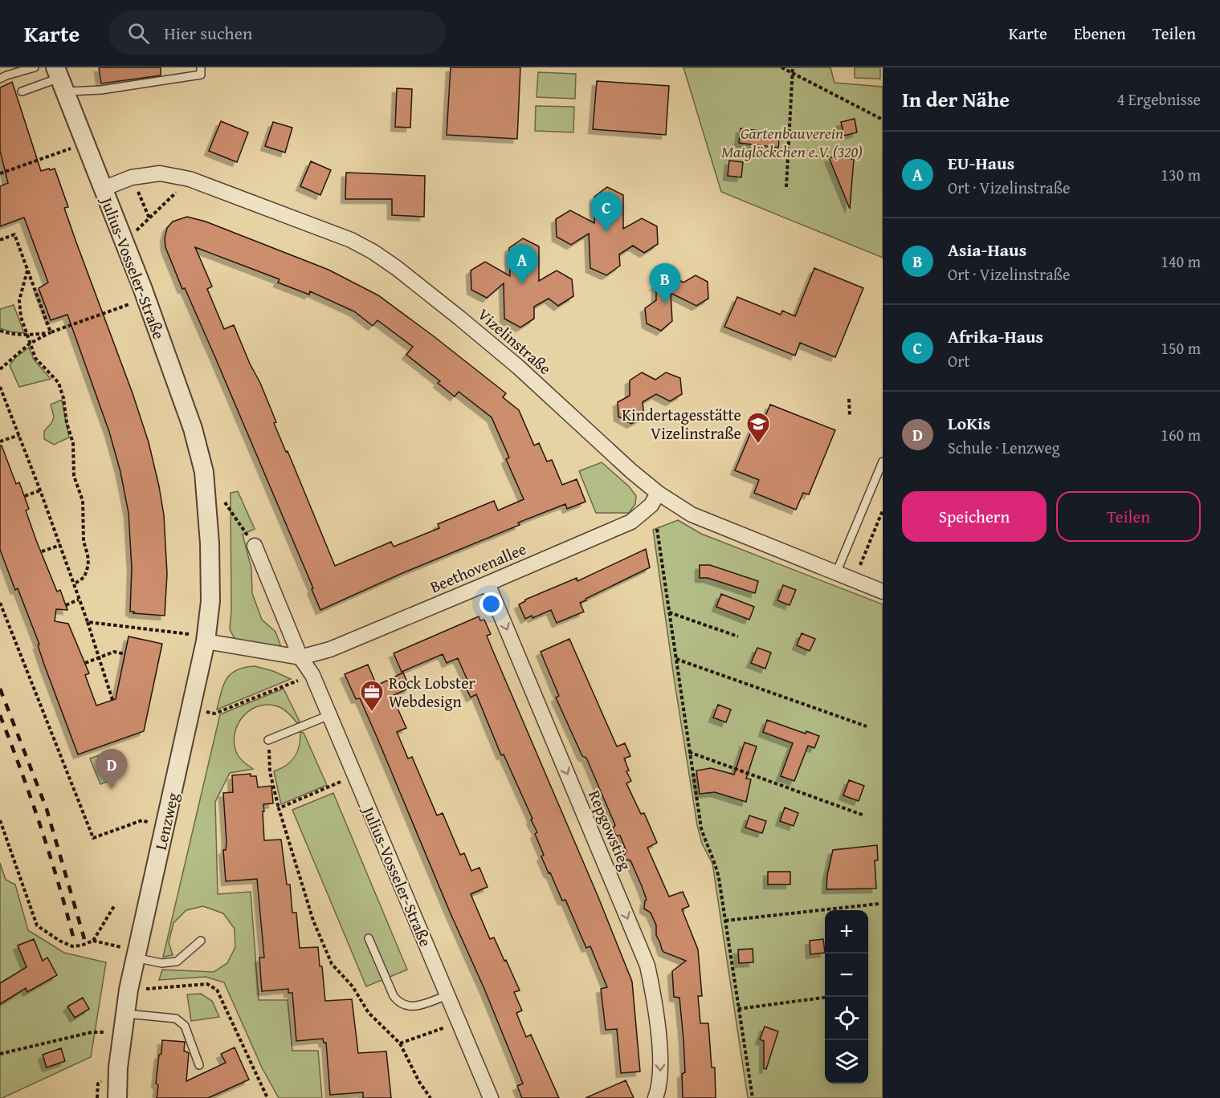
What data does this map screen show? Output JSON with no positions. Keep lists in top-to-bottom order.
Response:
{
  "streets": {
    "street": [
      "Julius-Vosseler-Straße",
      "Vizelinstraße",
      "Beethovenallee",
      "Lenzweg",
      "Repgowstieg"
    ]
  },
  "crossings": [
    ["Julius-Vosseler-Straße", "Vizelinstraße"],
    ["Julius-Vosseler-Straße", "Beethovenallee"],
    ["Julius-Vosseler-Straße", "Lenzweg"],
    ["Vizelinstraße", "Beethovenallee"],
    ["Beethovenallee", "Repgowstieg"]
  ],
  "one_way": ["Repgowstieg"],
  "parks": ["Gartenbauverein Maiglöckchen e.V. (320)"],
  "places": {
    "school or university": ["Kindertagesstätte Vizelinstraße"],
    "office": ["Rock Lobster Webdesign"]
  },
  "page": {
    "header": "Karte",
    "search": "Hier suchen",
    "nav": ["Karte", "Ebenen", "Teilen"],
    "heading": ["In der Nähe", "4 Ergebnisse"],
    "list": [
      {
        "mark": "A",
        "name": "EU-Haus",
        "note": "Ort · Vizelinstraße",
        "value": "130 m"
      },
      {
        "mark": "B",
        "name": "Asia-Haus",
        "note": "Ort · Vizelinstraße",
        "value": "140 m"
      },
      {
        "mark": "C",
        "name": "Afrika-Haus",
        "note": "Ort",
        "value": "150 m"
      },
      {
        "mark": "D",
        "name": "LoKis",
        "note": "Schule · Lenzweg",
        "value": "160 m"
      }
    ],
    "pins": [
      "C",
      "A",
      "B",
      "D"
    ],
    "buttons": ["Speichern", "Teilen"],
    "map_buttons": ["+", "−"]
  }
}
